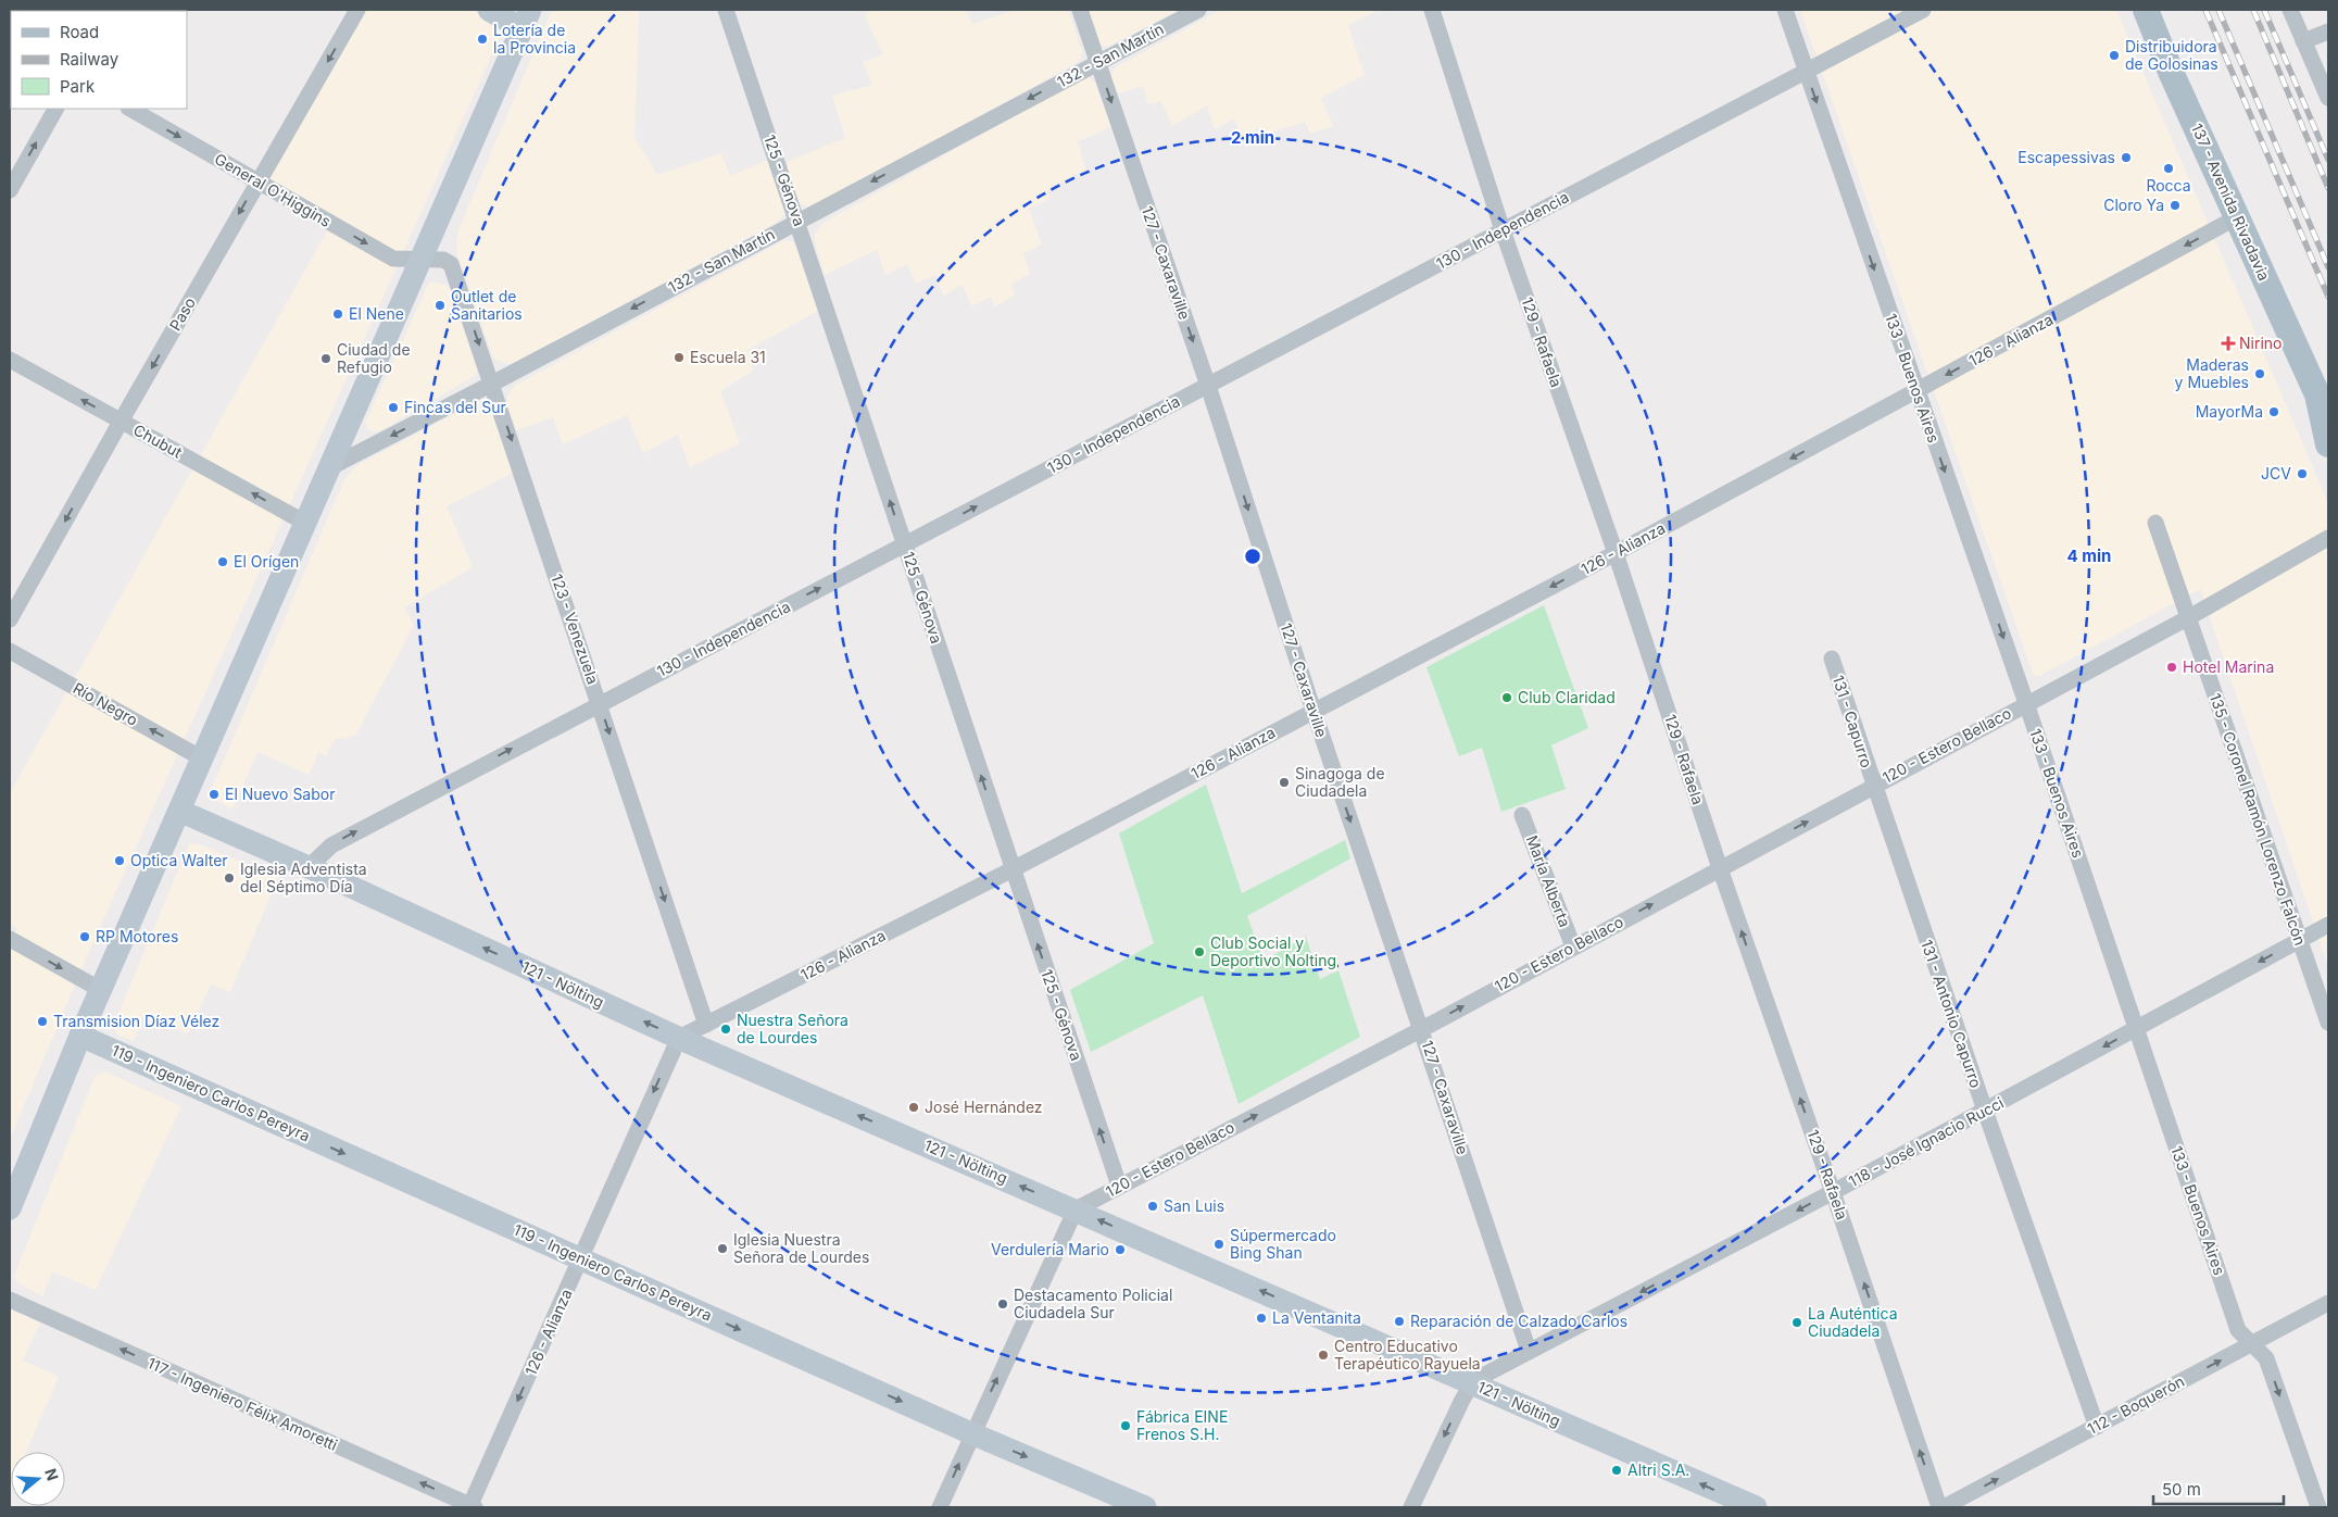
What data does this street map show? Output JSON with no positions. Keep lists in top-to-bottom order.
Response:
{
  "streets": {
    "main road": ["137 - Avenida Rivadavia"],
    "street": [
      "132 - San Martín",
      "125 - Génova",
      "General O'Higgins",
      "130 - Independencia",
      "127 - Caxaraville",
      "Paso",
      "126 - Alianza",
      "129 - Rafaela",
      "133 - Buenos Aires",
      "Chubut",
      "123 - Venezuela",
      "Río Negro",
      "131 - Capurro",
      "120 - Estero Bellaco",
      "135 - Coronel Ramón Lorenzo Falcón",
      "María Alberta",
      "121 - Nölting",
      "131 - Antonio Capurro",
      "119 - Ingeniero Carlos Pereyra",
      "118 - José Ignacio Rucci",
      "117 - Ingeniero Félix Amoretti",
      "112 - Boquerón"
    ]
  },
  "crossings": [
    ["132 - San Martín", "125 - Génova"],
    ["132 - San Martín", "127 - Caxaraville"],
    ["132 - San Martín", "123 - Venezuela"],
    ["125 - Génova", "130 - Independencia"],
    ["125 - Génova", "126 - Alianza"],
    ["125 - Génova", "120 - Estero Bellaco"],
    ["General O'Higgins", "Paso"],
    ["General O'Higgins", "123 - Venezuela"],
    ["137 - Avenida Rivadavia", "126 - Alianza"],
    ["130 - Independencia", "127 - Caxaraville"],
    ["130 - Independencia", "129 - Rafaela"],
    ["130 - Independencia", "133 - Buenos Aires"],
    ["130 - Independencia", "123 - Venezuela"],
    ["130 - Independencia", "121 - Nölting"],
    ["127 - Caxaraville", "126 - Alianza"],
    ["127 - Caxaraville", "120 - Estero Bellaco"],
    ["127 - Caxaraville", "118 - José Ignacio Rucci"],
    ["Paso", "Chubut"],
    ["126 - Alianza", "129 - Rafaela"],
    ["126 - Alianza", "133 - Buenos Aires"],
    ["126 - Alianza", "123 - Venezuela"],
    ["126 - Alianza", "121 - Nölting"],
    ["126 - Alianza", "119 - Ingeniero Carlos Pereyra"],
    ["126 - Alianza", "117 - Ingeniero Félix Amoretti"],
    ["129 - Rafaela", "120 - Estero Bellaco"],
    ["129 - Rafaela", "118 - José Ignacio Rucci"],
    ["133 - Buenos Aires", "120 - Estero Bellaco"],
    ["133 - Buenos Aires", "118 - José Ignacio Rucci"],
    ["133 - Buenos Aires", "112 - Boquerón"],
    ["131 - Capurro", "120 - Estero Bellaco"],
    ["131 - Capurro", "131 - Antonio Capurro"],
    ["120 - Estero Bellaco", "135 - Coronel Ramón Lorenzo Falcón"],
    ["120 - Estero Bellaco", "María Alberta"],
    ["120 - Estero Bellaco", "121 - Nölting"],
    ["120 - Estero Bellaco", "131 - Antonio Capurro"],
    ["135 - Coronel Ramón Lorenzo Falcón", "118 - José Ignacio Rucci"],
    ["121 - Nölting", "118 - José Ignacio Rucci"],
    ["131 - Antonio Capurro", "118 - José Ignacio Rucci"],
    ["131 - Antonio Capurro", "112 - Boquerón"]
  ],
  "one_way": [
    "132 - San Martín",
    "125 - Génova",
    "General O'Higgins",
    "130 - Independencia",
    "127 - Caxaraville",
    "Paso",
    "126 - Alianza",
    "129 - Rafaela",
    "133 - Buenos Aires",
    "Chubut",
    "123 - Venezuela",
    "Río Negro",
    "120 - Estero Bellaco",
    "121 - Nölting",
    "119 - Ingeniero Carlos Pereyra",
    "118 - José Ignacio Rucci",
    "117 - Ingeniero Félix Amoretti",
    "112 - Boquerón"
  ],
  "places": {
    "other": [
      "Lotería de la Provincia",
      "Distribuidora de Golosinas",
      "Escapessivas",
      "Rocca",
      "Cloro Ya",
      "Outlet de Sanitarios",
      "El Nene",
      "Escuela 31",
      "Ciudad de Refugio",
      "Maderas y Muebles",
      "Fincas del Sur",
      "MayorMa",
      "JCV",
      "El Orígen",
      "Hotel Marina",
      "Club Claridad",
      "Sinagoga de Ciudadela",
      "El Nuevo Sabor",
      "Optica Walter",
      "Iglesia Adventista del Séptimo Día",
      "RP Motores",
      "Club Social y Deportivo Nolting",
      "Transmision Díaz Vélez",
      "Nuestra Señora de Lourdes",
      "José Hernández",
      "San Luis",
      "Súpermercado Bing Shan",
      "Iglesia Nuestra Señora de Lourdes",
      "Verdulería Mario",
      "Destacamento Policial Ciudadela Sur",
      "La Ventanita",
      "Reparación de Calzado Carlos",
      "La Auténtica Ciudadela",
      "Centro Educativo Terapéutico Rayuela",
      "Fábrica EINE Frenos S.H.",
      "Altri S.A."
    ],
    "health": ["Nirino"]
  },
  "legend": ["Road", "Railway", "Park"],
  "scale_bar": "50 m",
  "north": "right",
  "rings": ["2 min", "4 min"]
}
